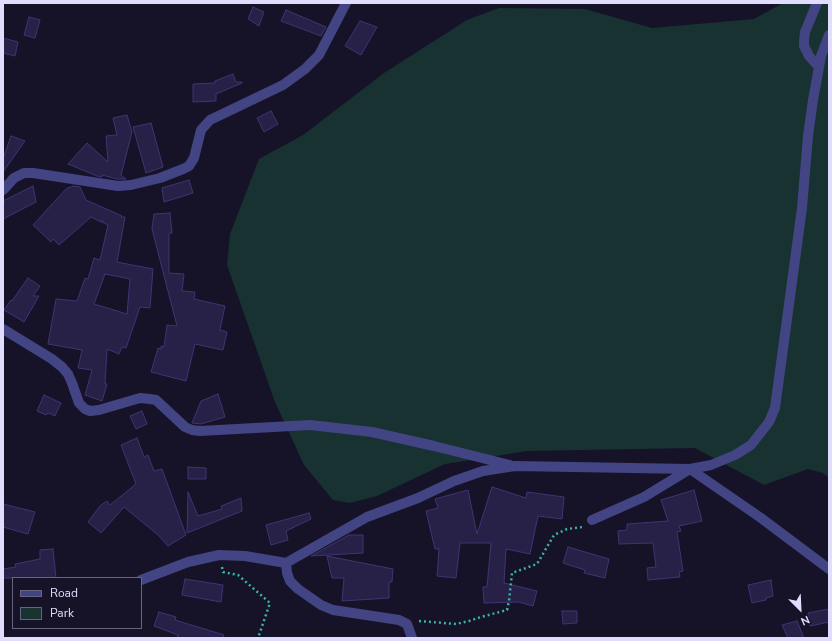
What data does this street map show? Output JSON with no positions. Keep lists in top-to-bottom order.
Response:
{
  "legend": ["Road", "Park"],
  "north": "bottom right"
}
